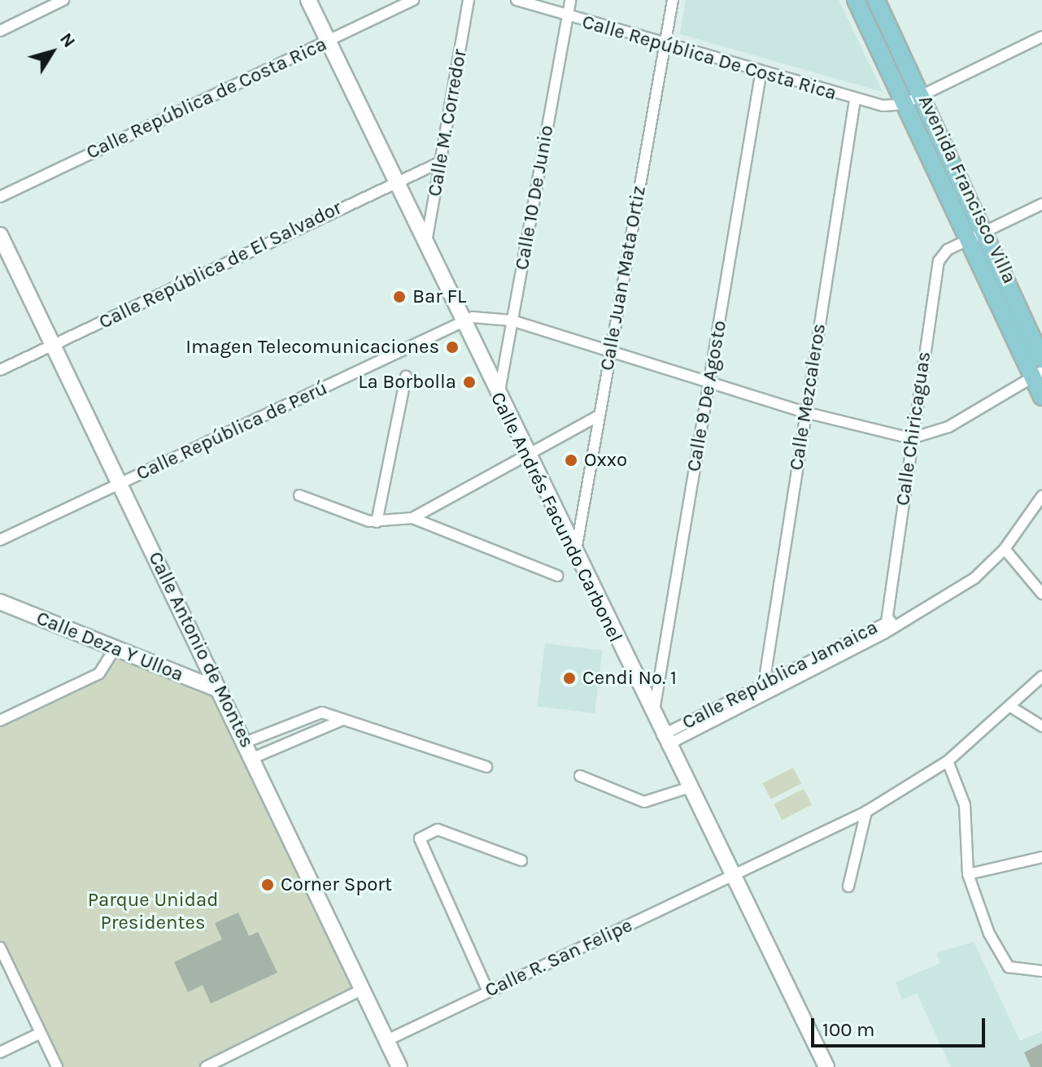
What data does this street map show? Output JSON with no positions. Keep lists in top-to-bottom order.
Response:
{
  "streets": {
    "main road": [
      "Avenida Francisco Villa",
      "Calle Andrés Facundo Carbonel",
      "Calle Deza Y Ulloa",
      "Calle Antonio de Montes"
    ],
    "street": [
      "Calle República De Costa Rica",
      "Calle República de Costa Rica",
      "Calle M. Corredor",
      "Calle 10 De Junio",
      "Calle República de El Salvador",
      "Calle Juan Mata Ortiz",
      "Calle 9 De Agosto",
      "Calle Mezcaleros",
      "Calle Chiricaguas",
      "Calle República de Perú",
      "Calle República Jamaica",
      "Calle R. San Felipe"
    ]
  },
  "crossings": [
    ["Calle República De Costa Rica", "Avenida Francisco Villa"],
    ["Calle República De Costa Rica", "Calle 10 De Junio"],
    ["Calle República De Costa Rica", "Calle Juan Mata Ortiz"],
    ["Calle República De Costa Rica", "Calle 9 De Agosto"],
    ["Calle República De Costa Rica", "Calle Mezcaleros"],
    ["Calle República de Costa Rica", "Calle Andrés Facundo Carbonel"],
    ["Calle M. Corredor", "Calle República de El Salvador"],
    ["Calle M. Corredor", "Calle Andrés Facundo Carbonel"],
    ["Avenida Francisco Villa", "Calle Chiricaguas"],
    ["Calle 10 De Junio", "Calle Andrés Facundo Carbonel"],
    ["Calle República de El Salvador", "Calle Andrés Facundo Carbonel"],
    ["Calle República de El Salvador", "Calle Antonio de Montes"],
    ["Calle Juan Mata Ortiz", "Calle Andrés Facundo Carbonel"],
    ["Calle 9 De Agosto", "Calle Andrés Facundo Carbonel"],
    ["Calle Mezcaleros", "Calle República Jamaica"],
    ["Calle Chiricaguas", "Calle República Jamaica"],
    ["Calle República de Perú", "Calle Andrés Facundo Carbonel"],
    ["Calle República de Perú", "Calle Antonio de Montes"],
    ["Calle Andrés Facundo Carbonel", "Calle República Jamaica"],
    ["Calle Andrés Facundo Carbonel", "Calle R. San Felipe"],
    ["Calle Deza Y Ulloa", "Calle Antonio de Montes"],
    ["Calle Antonio de Montes", "Calle R. San Felipe"]
  ],
  "parks": ["Parque Unidad Presidentes"],
  "places": [
    "Bar FL",
    "Imagen Telecomunicaciones",
    "La Borbolla",
    "Oxxo",
    "Cendi No. 1",
    "Corner Sport"
  ],
  "scale_bar": "100 m",
  "north": "top right"
}
